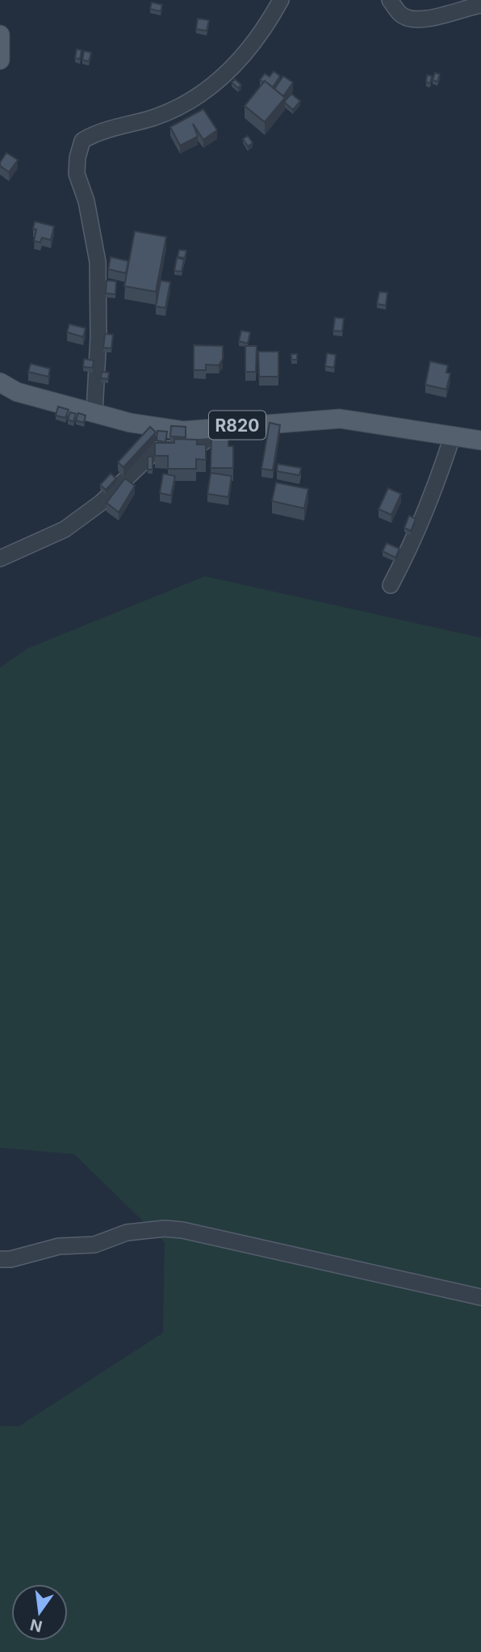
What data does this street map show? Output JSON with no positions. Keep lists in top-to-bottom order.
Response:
{
  "streets": {
    "main road": ["R820"]
  },
  "north": "bottom"
}
